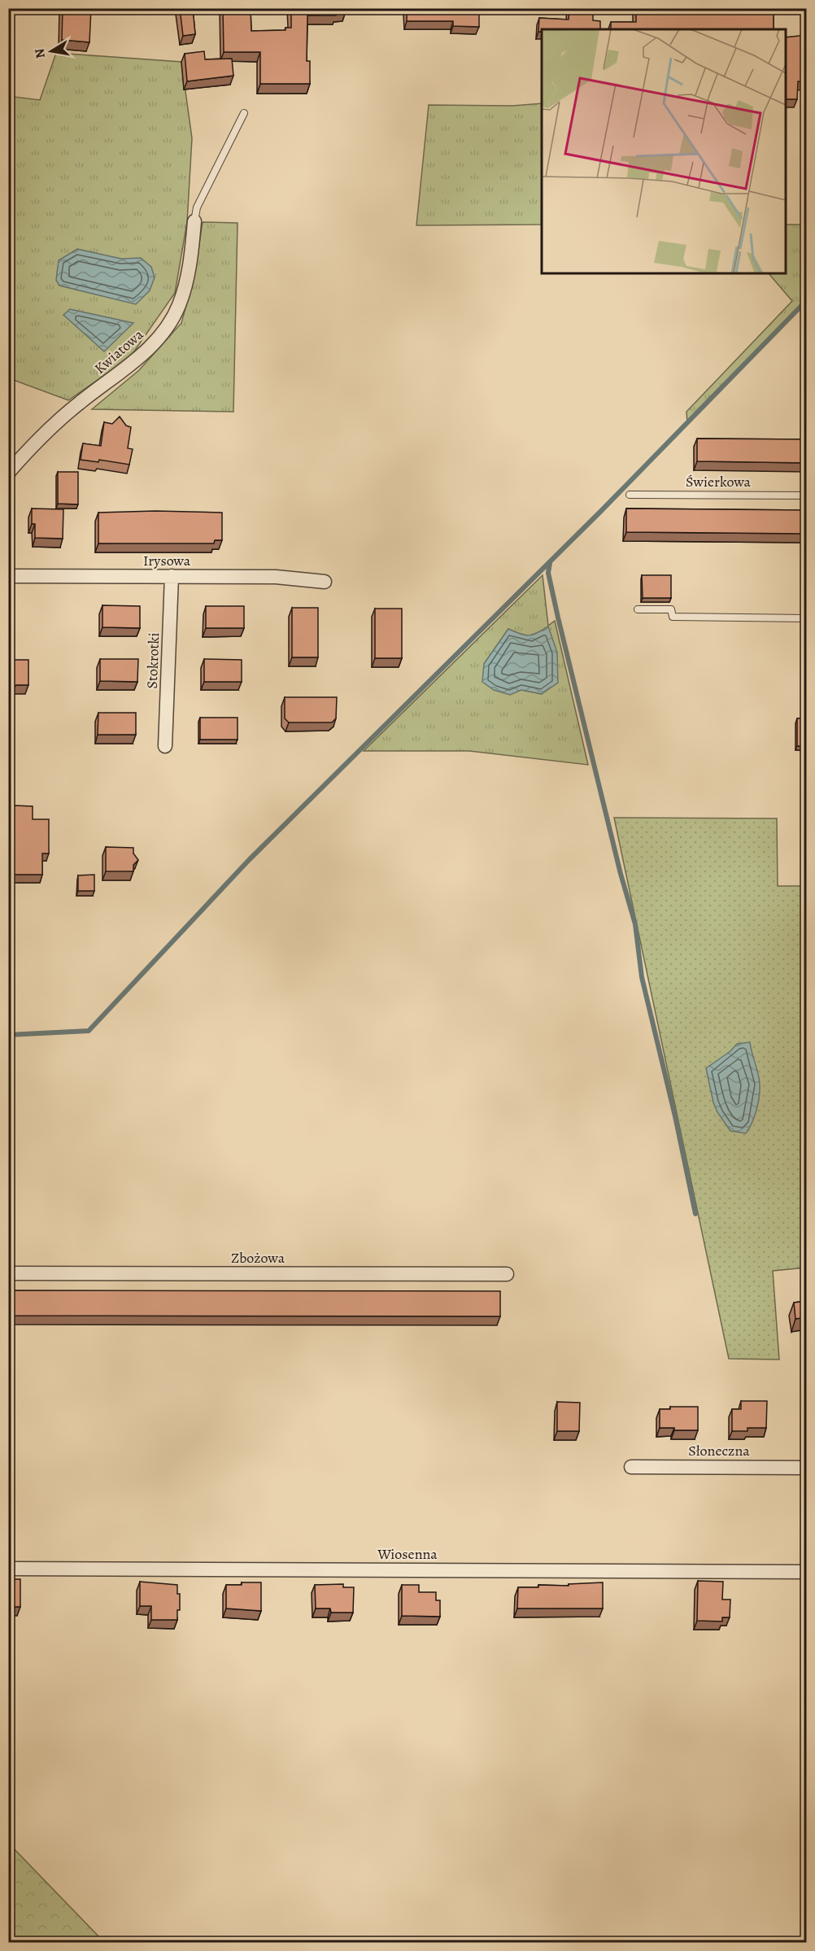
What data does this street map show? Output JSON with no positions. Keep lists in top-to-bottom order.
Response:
{
  "streets": {
    "street": [
      "Kwiatowa",
      "Irysowa",
      "Stokrotki",
      "Zbożowa",
      "Słoneczna",
      "Wiosenna"
    ],
    "lane": ["Świerkowa"]
  },
  "crossings": [
    ["Irysowa", "Stokrotki"]
  ],
  "north": "left"
}
